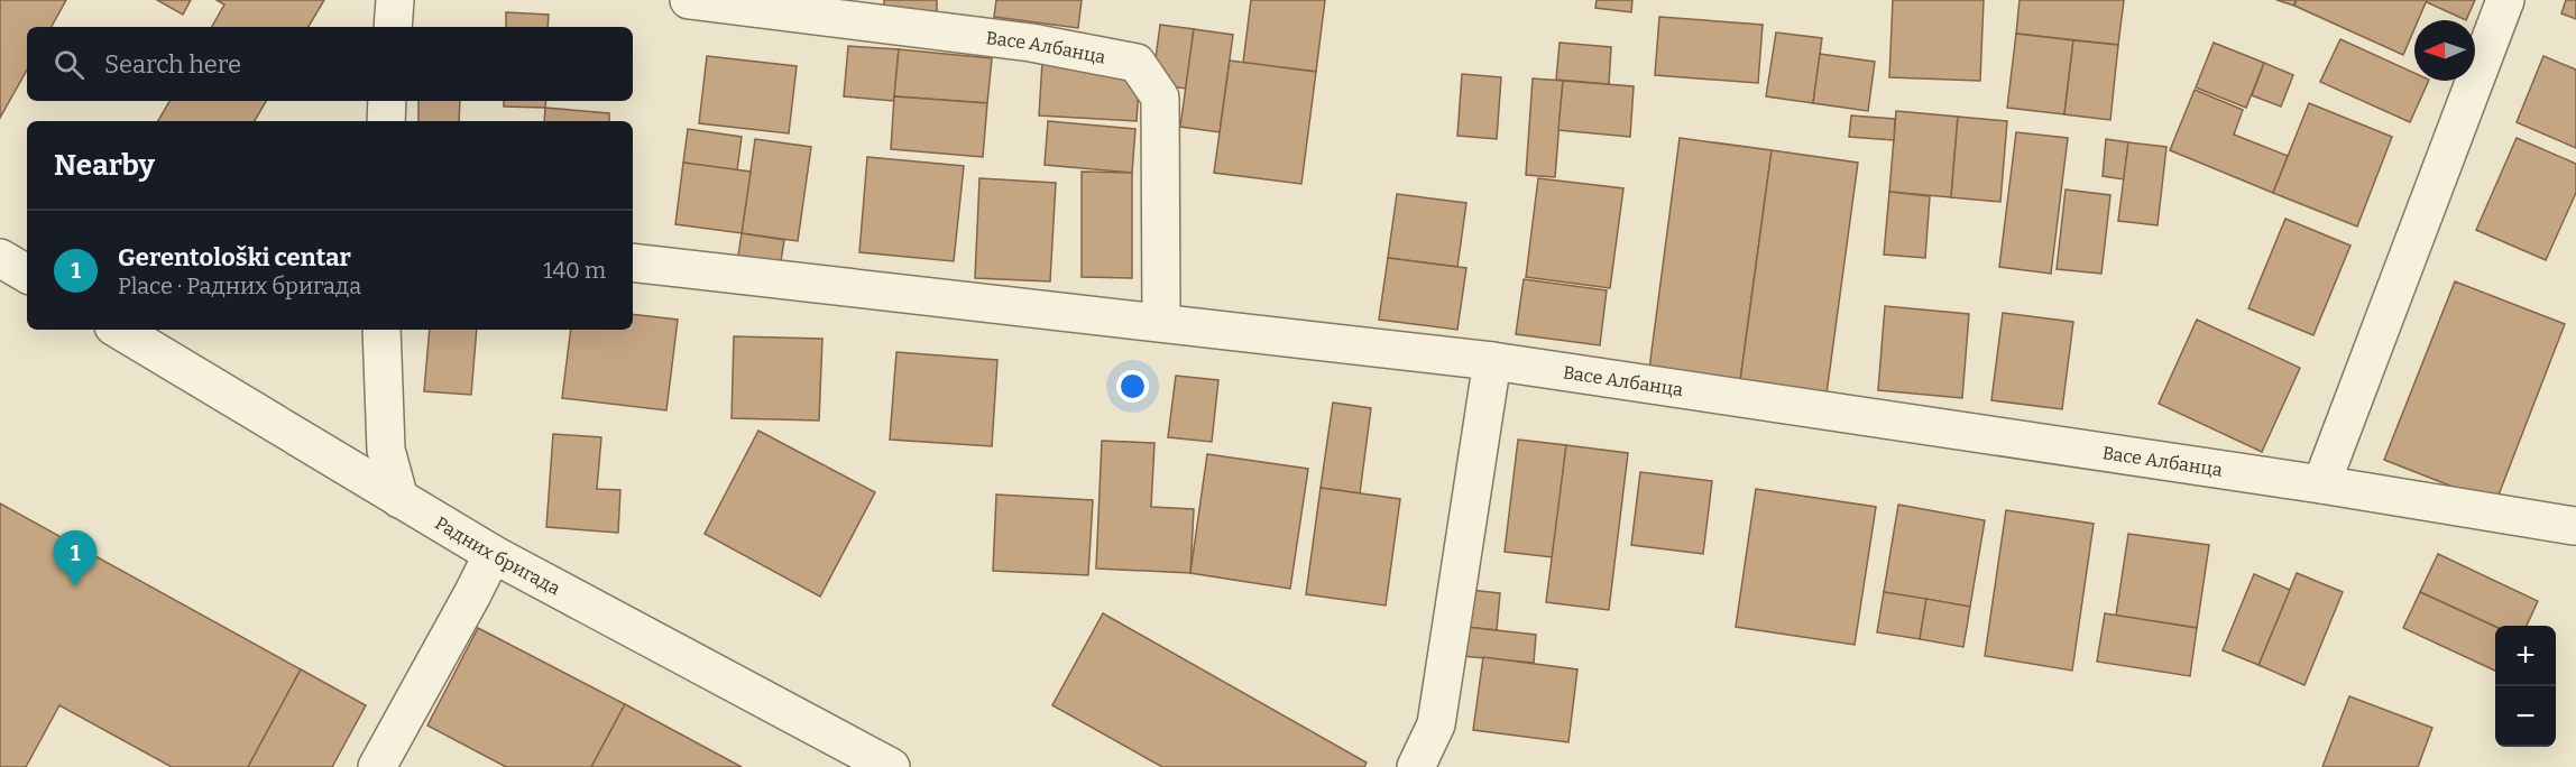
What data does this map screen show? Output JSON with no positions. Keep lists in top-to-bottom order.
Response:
{
  "streets": {
    "street": ["Васе Албанца", "Радних бригада"]
  },
  "north": "left",
  "page": {
    "search": "Search here",
    "heading": "Nearby",
    "list": [
      {
        "mark": "1",
        "name": "Gerentološki centar",
        "note": "Place · Радних бригада",
        "value": "140 m"
      }
    ],
    "pins": "1",
    "map_buttons": ["+", "−"]
  }
}
